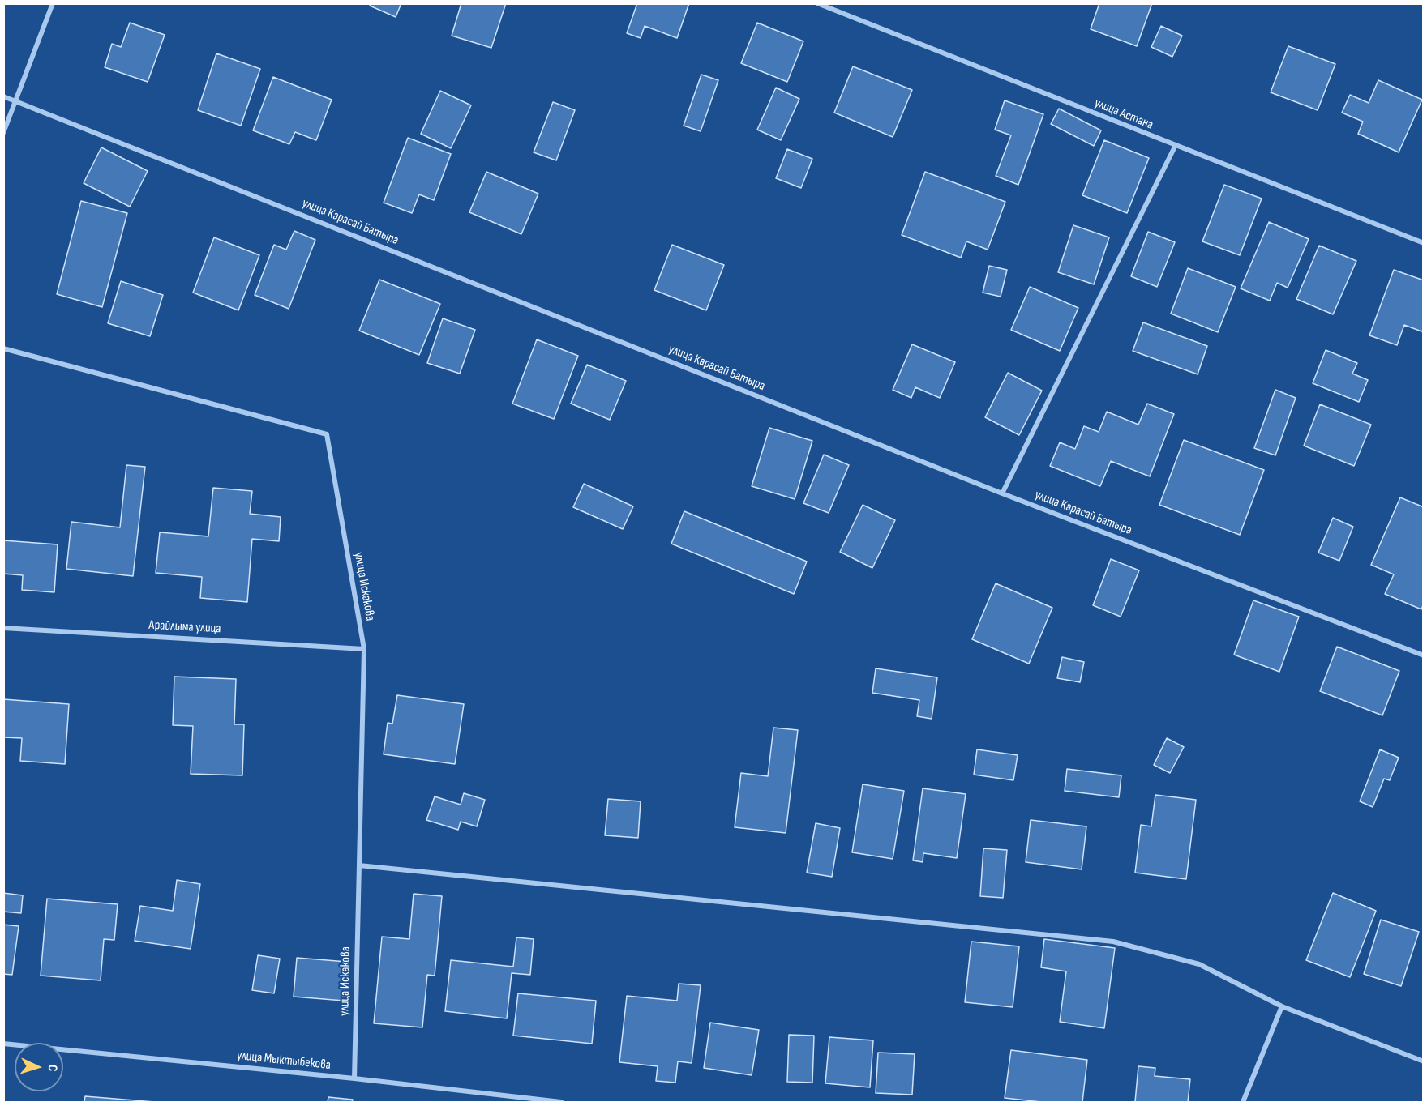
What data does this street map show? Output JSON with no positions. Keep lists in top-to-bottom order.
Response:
{
  "streets": {
    "street": [
      "улица Астана",
      "улица Карасай Батыра",
      "улица Искакова",
      "Арайлыма улица",
      "улица Мыктыбекова"
    ]
  },
  "crossings": [
    ["улица Искакова", "Арайлыма улица"],
    ["улица Искакова", "улица Мыктыбекова"]
  ],
  "north": "right"
}
